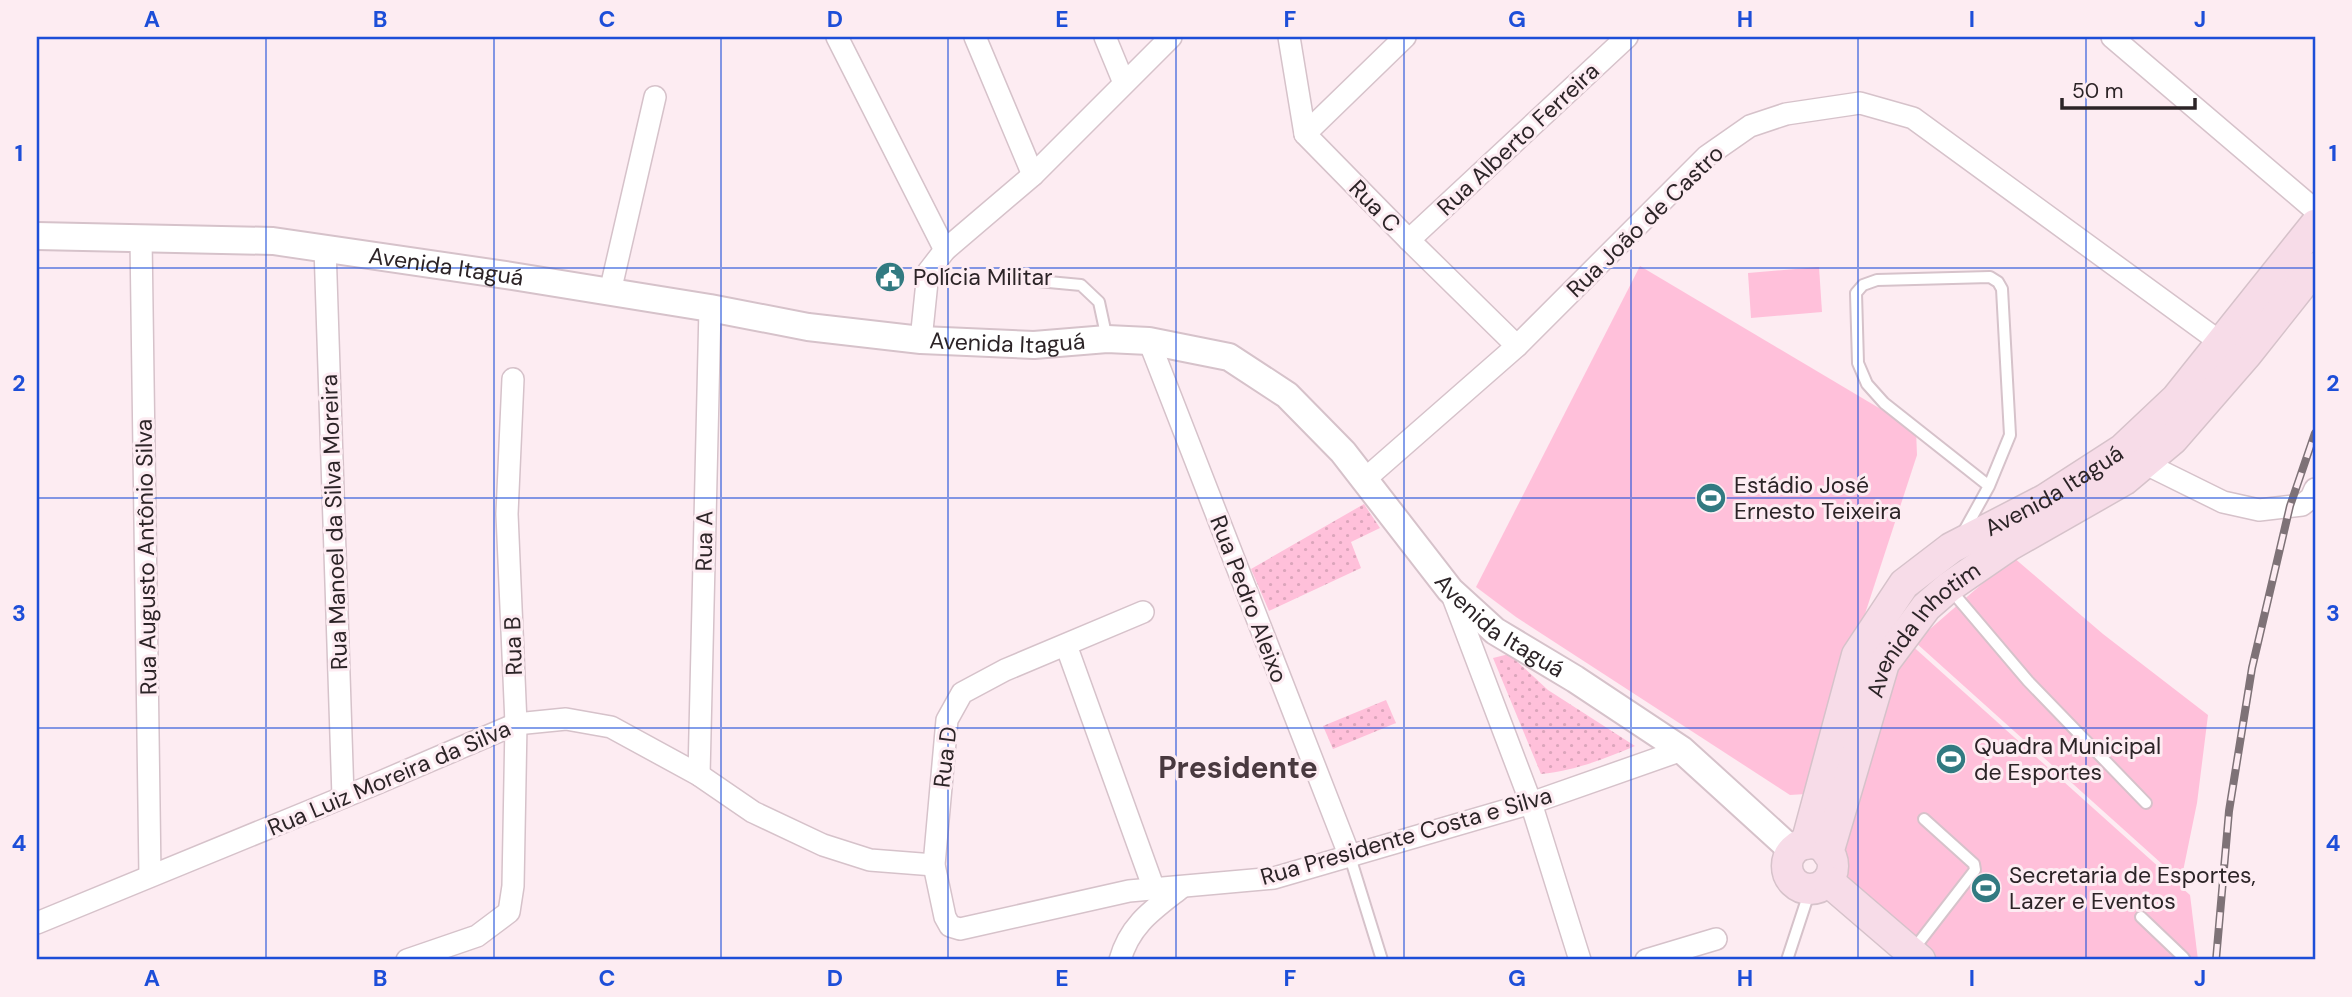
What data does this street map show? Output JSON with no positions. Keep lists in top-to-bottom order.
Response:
{
  "streets": {
    "main road": ["Avenida Itaguá", "Avenida Inhotim"],
    "street": [
      "Rua Alberto Ferreira",
      "Rua C",
      "Rua João de Castro",
      "Rua Manoel da Silva Moreira",
      "Rua A",
      "Rua Augusto Antônio Silva",
      "Rua Pedro Aleixo",
      "Rua B",
      "Rua D",
      "Rua Luiz Moreira da Silva",
      "Rua Presidente Costa e Silva"
    ]
  },
  "crossings": [
    ["Rua Alberto Ferreira", "Rua C"],
    ["Rua C", "Rua João de Castro"],
    ["Rua João de Castro", "Avenida Itaguá"],
    ["Rua João de Castro", "Avenida Inhotim"],
    ["Avenida Itaguá", "Rua Manoel da Silva Moreira"],
    ["Avenida Itaguá", "Rua A"],
    ["Avenida Itaguá", "Rua Augusto Antônio Silva"],
    ["Avenida Itaguá", "Rua Pedro Aleixo"],
    ["Avenida Itaguá", "Avenida Inhotim"],
    ["Avenida Itaguá", "Rua Presidente Costa e Silva"],
    ["Rua Manoel da Silva Moreira", "Rua Luiz Moreira da Silva"],
    ["Rua A", "Rua Luiz Moreira da Silva"],
    ["Rua Augusto Antônio Silva", "Rua Luiz Moreira da Silva"],
    ["Rua Pedro Aleixo", "Rua Presidente Costa e Silva"],
    ["Rua B", "Rua Luiz Moreira da Silva"],
    ["Rua D", "Rua Luiz Moreira da Silva"],
    ["Rua D", "Rua Presidente Costa e Silva"]
  ],
  "districts": ["Presidente"],
  "places": {
    "public building": ["Polícia Militar"],
    "sports": ["Estádio José Ernesto Teixeira", "Quadra Municipal de Esportes", "Secretaria de Esportes, Lazer e Eventos"]
  },
  "scale_bar": "50 m",
  "grid": {
    "columns": [
      "A",
      "B",
      "C",
      "D",
      "E",
      "F",
      "G",
      "H",
      "I",
      "J"
    ],
    "rows": [
      "1",
      "2",
      "3",
      "4"
    ]
  }
}
